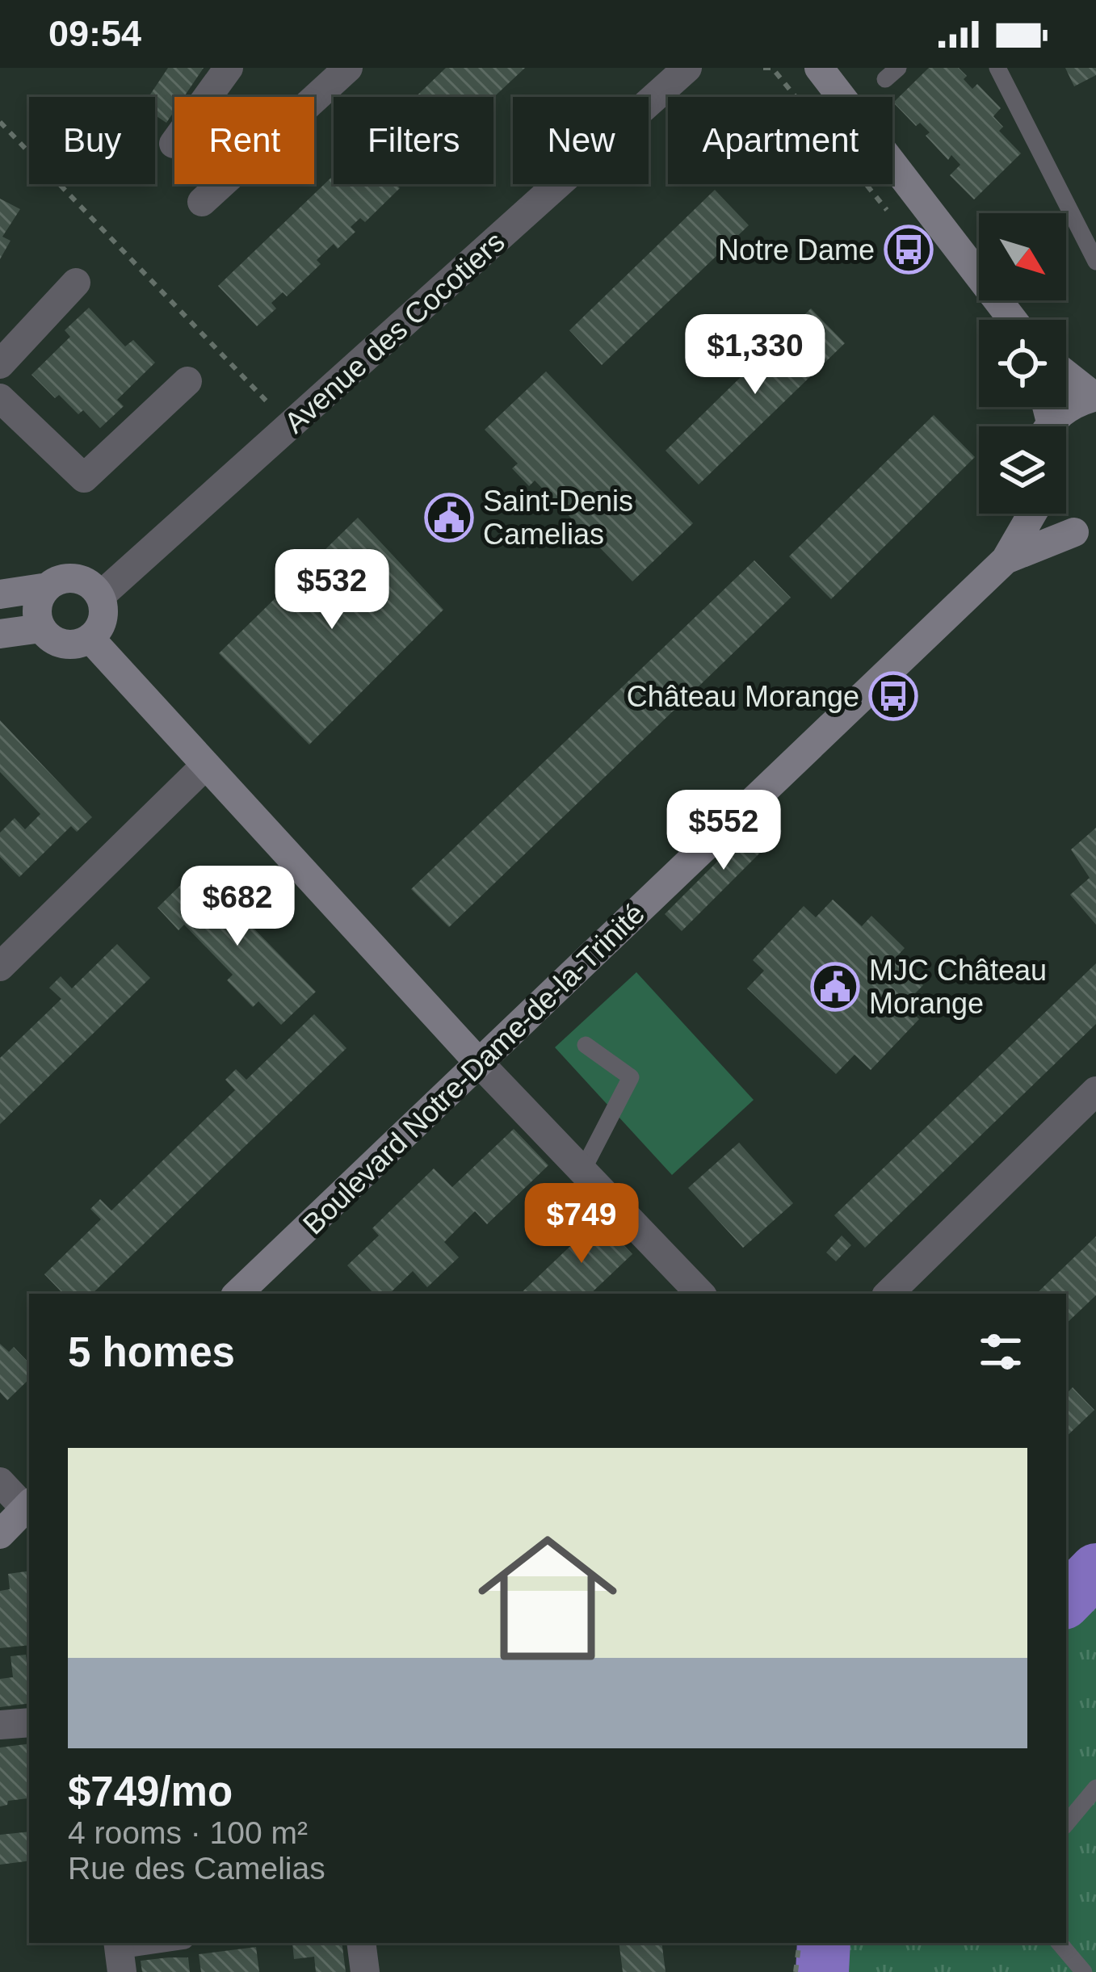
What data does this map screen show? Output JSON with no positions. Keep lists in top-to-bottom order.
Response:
{
  "streets": {
    "street": ["Avenue des Cocotiers", "Boulevard Notre-Dame-de-la-Trinité"]
  },
  "places": {
    "bus stop": ["Notre Dame", "Château Morange"],
    "public building": ["Saint-Denis Camelias", "MJC Château Morange"]
  },
  "north": "bottom right",
  "page": {
    "status": "09:54",
    "chip": [
      "Buy",
      "Rent",
      "Filters",
      "New",
      "Apartment"
    ],
    "price": [
      "$1,330",
      "$532",
      "$552",
      "$682",
      "$749"
    ],
    "heading": "5 homes",
    "list": [
      {
        "name": "$749/mo",
        "note": "4 rooms · 100 m² · Rue des Camelias"
      }
    ]
  }
}
